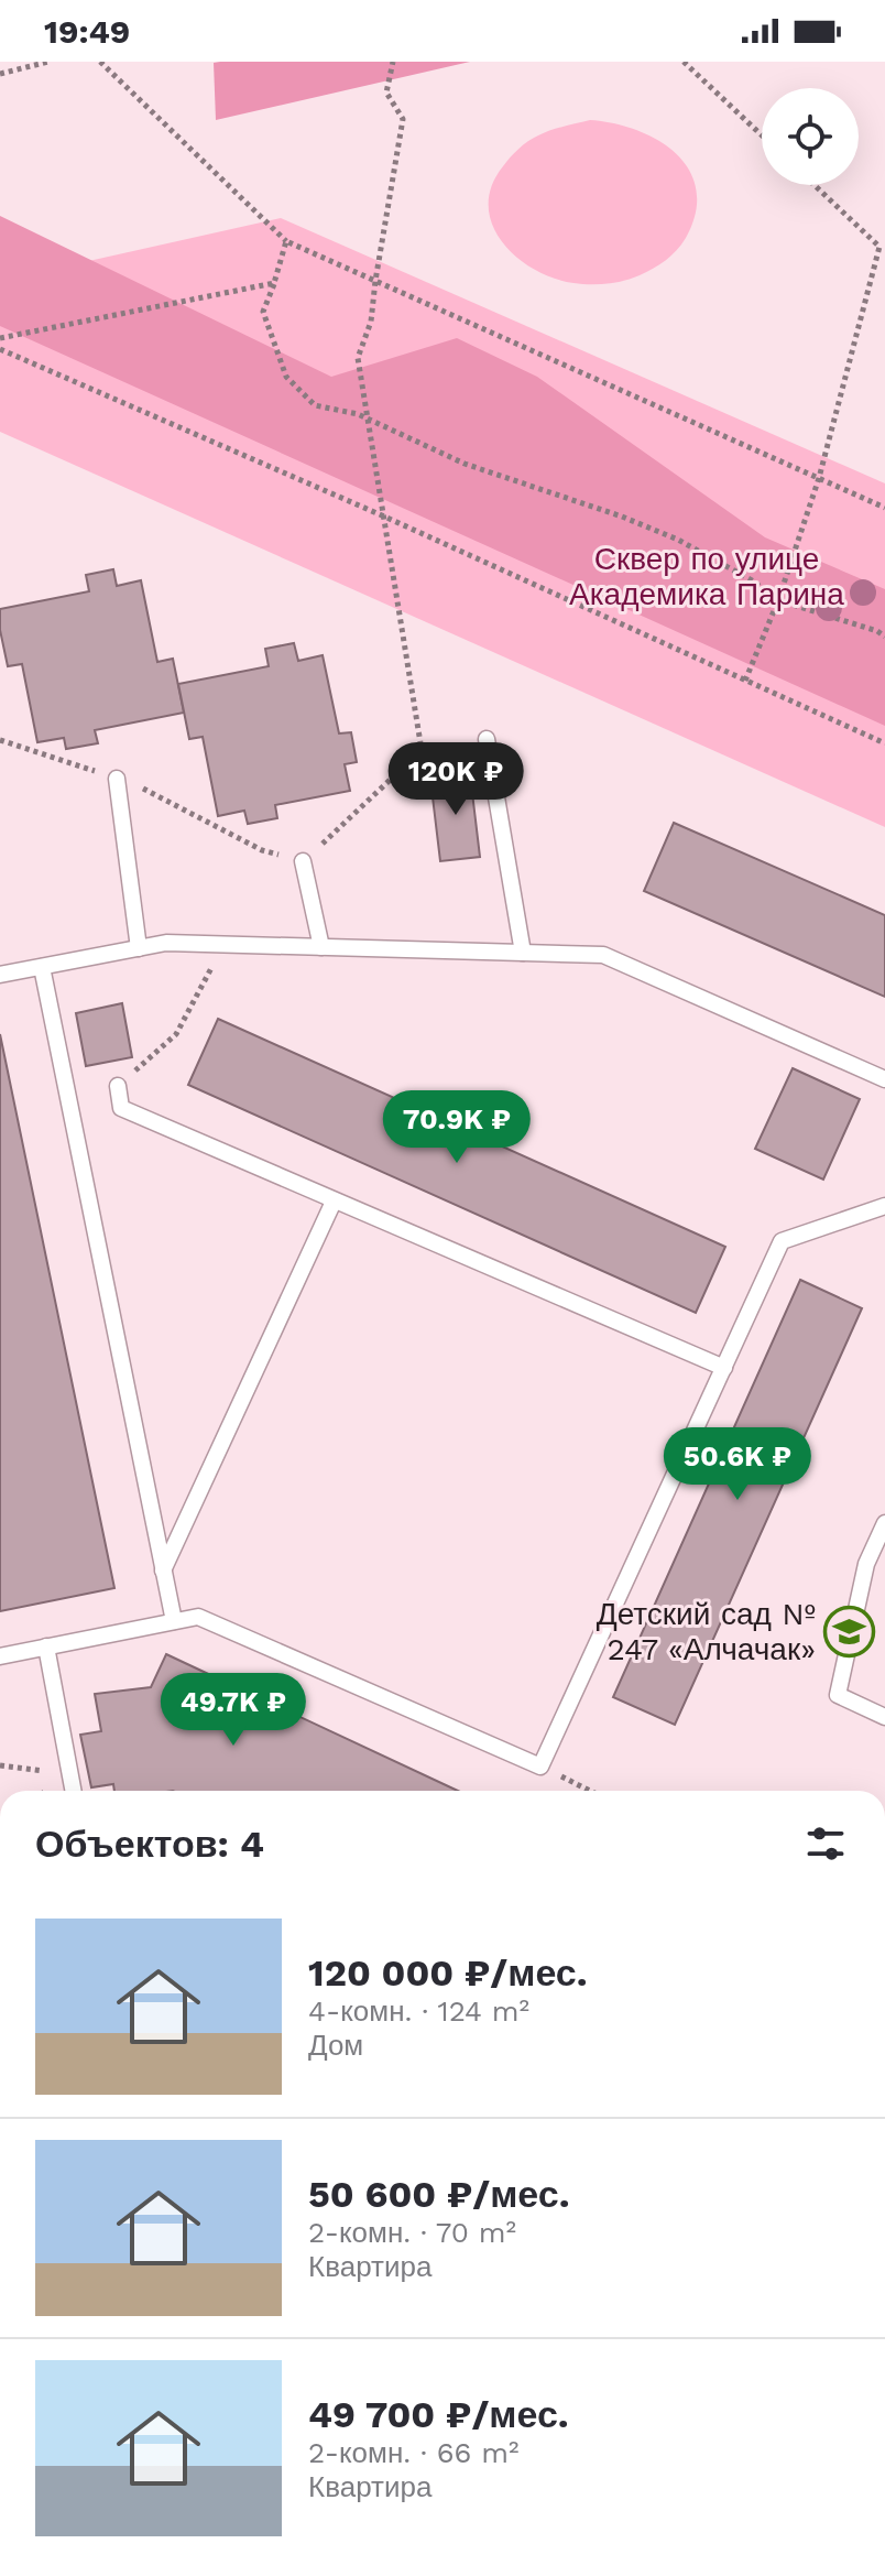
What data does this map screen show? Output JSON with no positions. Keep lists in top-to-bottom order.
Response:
{
  "parks": ["Сквер по улице Академика Парина"],
  "places": {
    "school or university": ["Детский сад № 247 «Алчачак»"]
  },
  "page": {
    "status": "19:49",
    "price": [
      "120K ₽",
      "70.9K ₽",
      "50.6K ₽",
      "49.7K ₽"
    ],
    "heading": "Объектов: 4",
    "list": [
      {
        "name": "120 000 ₽/мес.",
        "note": "4-комн. · 124 m² · Дом"
      },
      {
        "name": "50 600 ₽/мес.",
        "note": "2-комн. · 70 m² · Квартира"
      },
      {
        "name": "49 700 ₽/мес.",
        "note": "2-комн. · 66 m² · Квартира"
      }
    ]
  }
}
